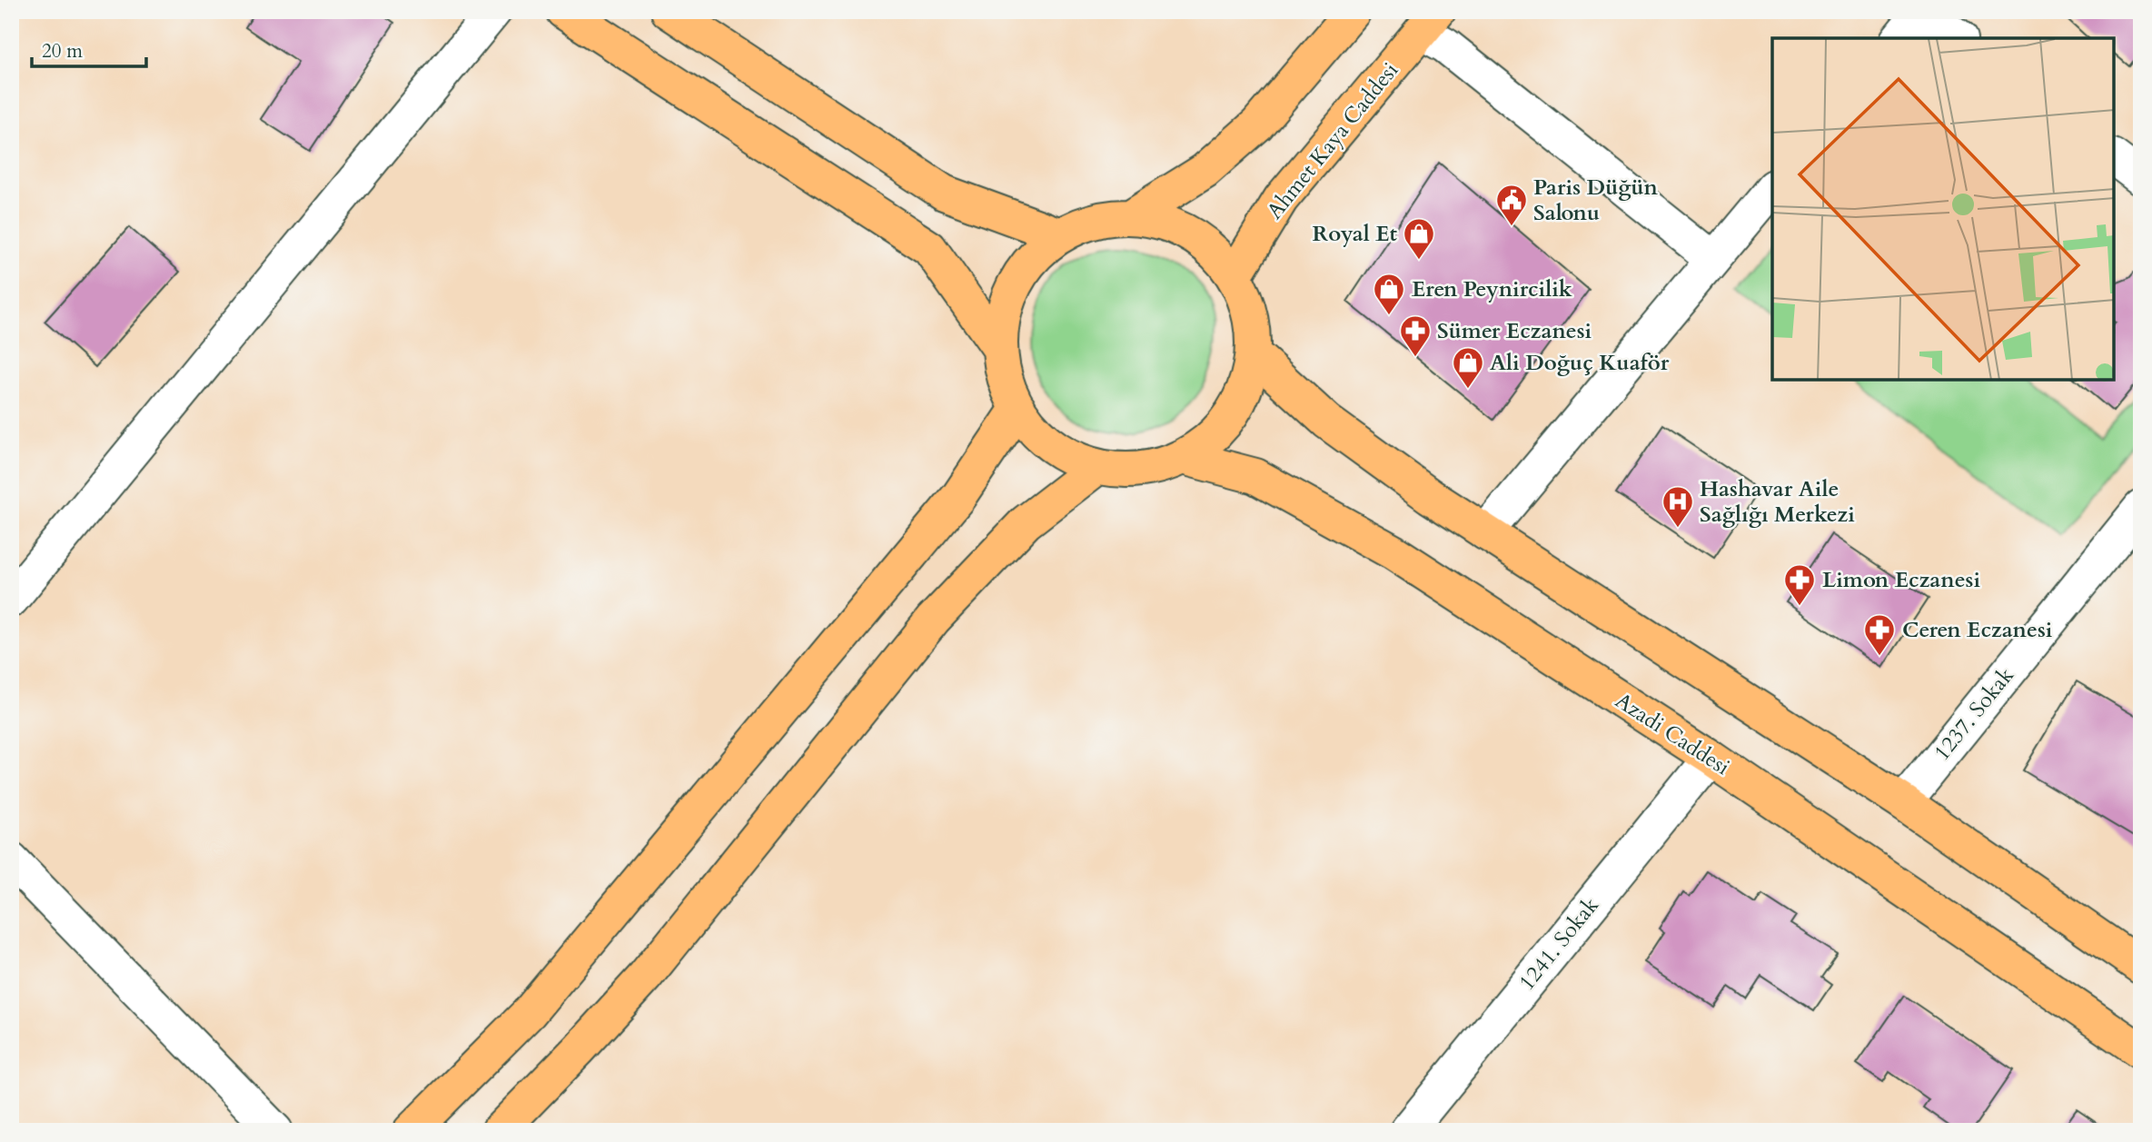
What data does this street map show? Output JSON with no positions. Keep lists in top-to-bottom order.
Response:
{
  "streets": {
    "main road": ["Ahmet Kaya Caddesi", "Azadi Caddesi"],
    "street": ["1237. Sokak", "1241. Sokak"]
  },
  "crossings": [
    ["Azadi Caddesi", "1241. Sokak"]
  ],
  "places": {
    "public building": ["Paris Düğün Salonu"],
    "shop": ["Royal Et", "Eren Peynircilik", "Ali Doğuç Kuaför"],
    "pharmacy": ["Sümer Eczanesi", "Limon Eczanesi", "Ceren Eczanesi"],
    "hospital": ["Hashavar Aile Sağlığı Merkezi"]
  },
  "scale_bar": "20 m"
}
